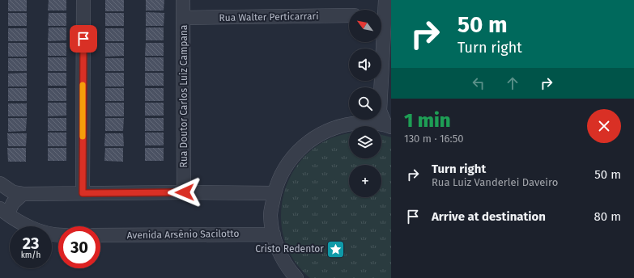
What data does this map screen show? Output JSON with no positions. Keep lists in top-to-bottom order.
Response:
{
  "streets": {
    "street": ["Rua Walter Perticarrari", "Rua Doutor Carlos Luiz Campana", "Avenida Arsênio Sacilotto"]
  },
  "crossings": [
    ["Rua Walter Perticarrari", "Rua Doutor Carlos Luiz Campana"]
  ],
  "places": {
    "place": ["Cristo Redentor"]
  },
  "north": "top left",
  "page": {
    "turn": ["50 m", "Turn right"],
    "map_buttons": "+",
    "heading": ["1 min", "130 m · 16:50"],
    "list": [
      {
        "name": "Turn right",
        "note": "Rua Luiz Vanderlei Daveiro",
        "value": "50 m"
      },
      {
        "name": "Arrive at destination",
        "value": "80 m"
      }
    ],
    "speed": "23 km/h",
    "limit": "30"
  }
}
